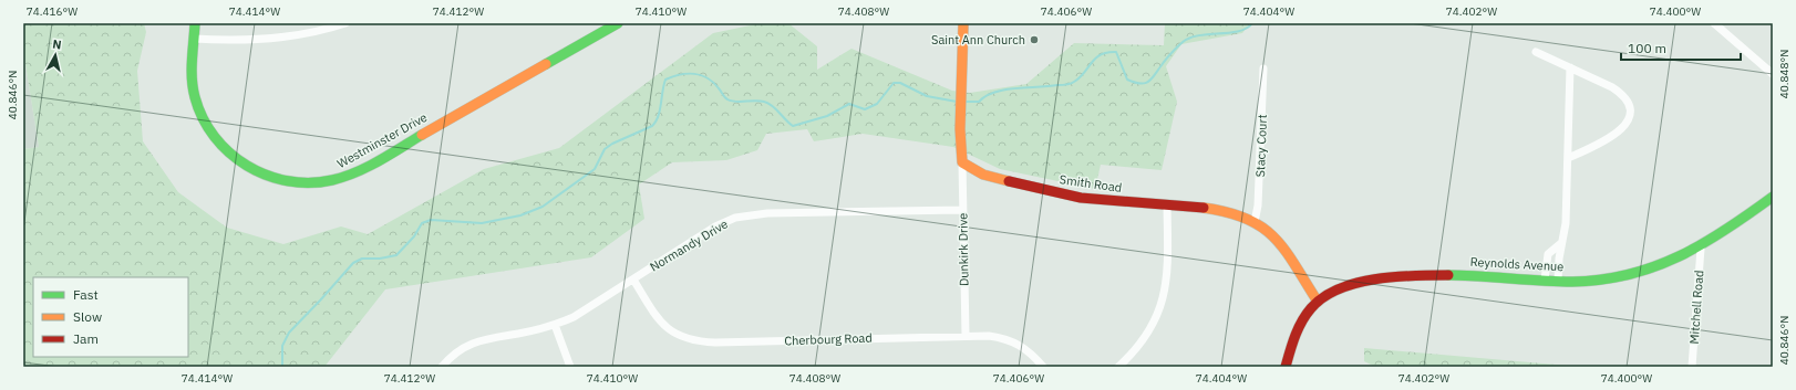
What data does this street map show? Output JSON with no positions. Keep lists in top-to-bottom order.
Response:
{
  "streets": {
    "street": [
      "Westminster Drive",
      "Stacy Court",
      "Smith Road",
      "Normandy Drive",
      "Dunkirk Drive",
      "Reynolds Avenue",
      "Mitchell Road",
      "Cherbourg Road"
    ]
  },
  "crossings": [
    ["Stacy Court", "Smith Road"],
    ["Smith Road", "Dunkirk Drive"],
    ["Smith Road", "Reynolds Avenue"],
    ["Normandy Drive", "Dunkirk Drive"],
    ["Normandy Drive", "Cherbourg Road"],
    ["Dunkirk Drive", "Cherbourg Road"],
    ["Reynolds Avenue", "Mitchell Road"]
  ],
  "places": ["Saint Ann Church"],
  "legend": ["Fast", "Slow", "Jam"],
  "scale_bar": "100 m",
  "north": "top",
  "coordinates": [
    "74.416°W",
    "74.414°W",
    "74.412°W",
    "74.410°W",
    "74.408°W",
    "74.406°W",
    "74.404°W",
    "74.402°W",
    "74.400°W",
    "40.848°N",
    "40.846°N"
  ]
}
